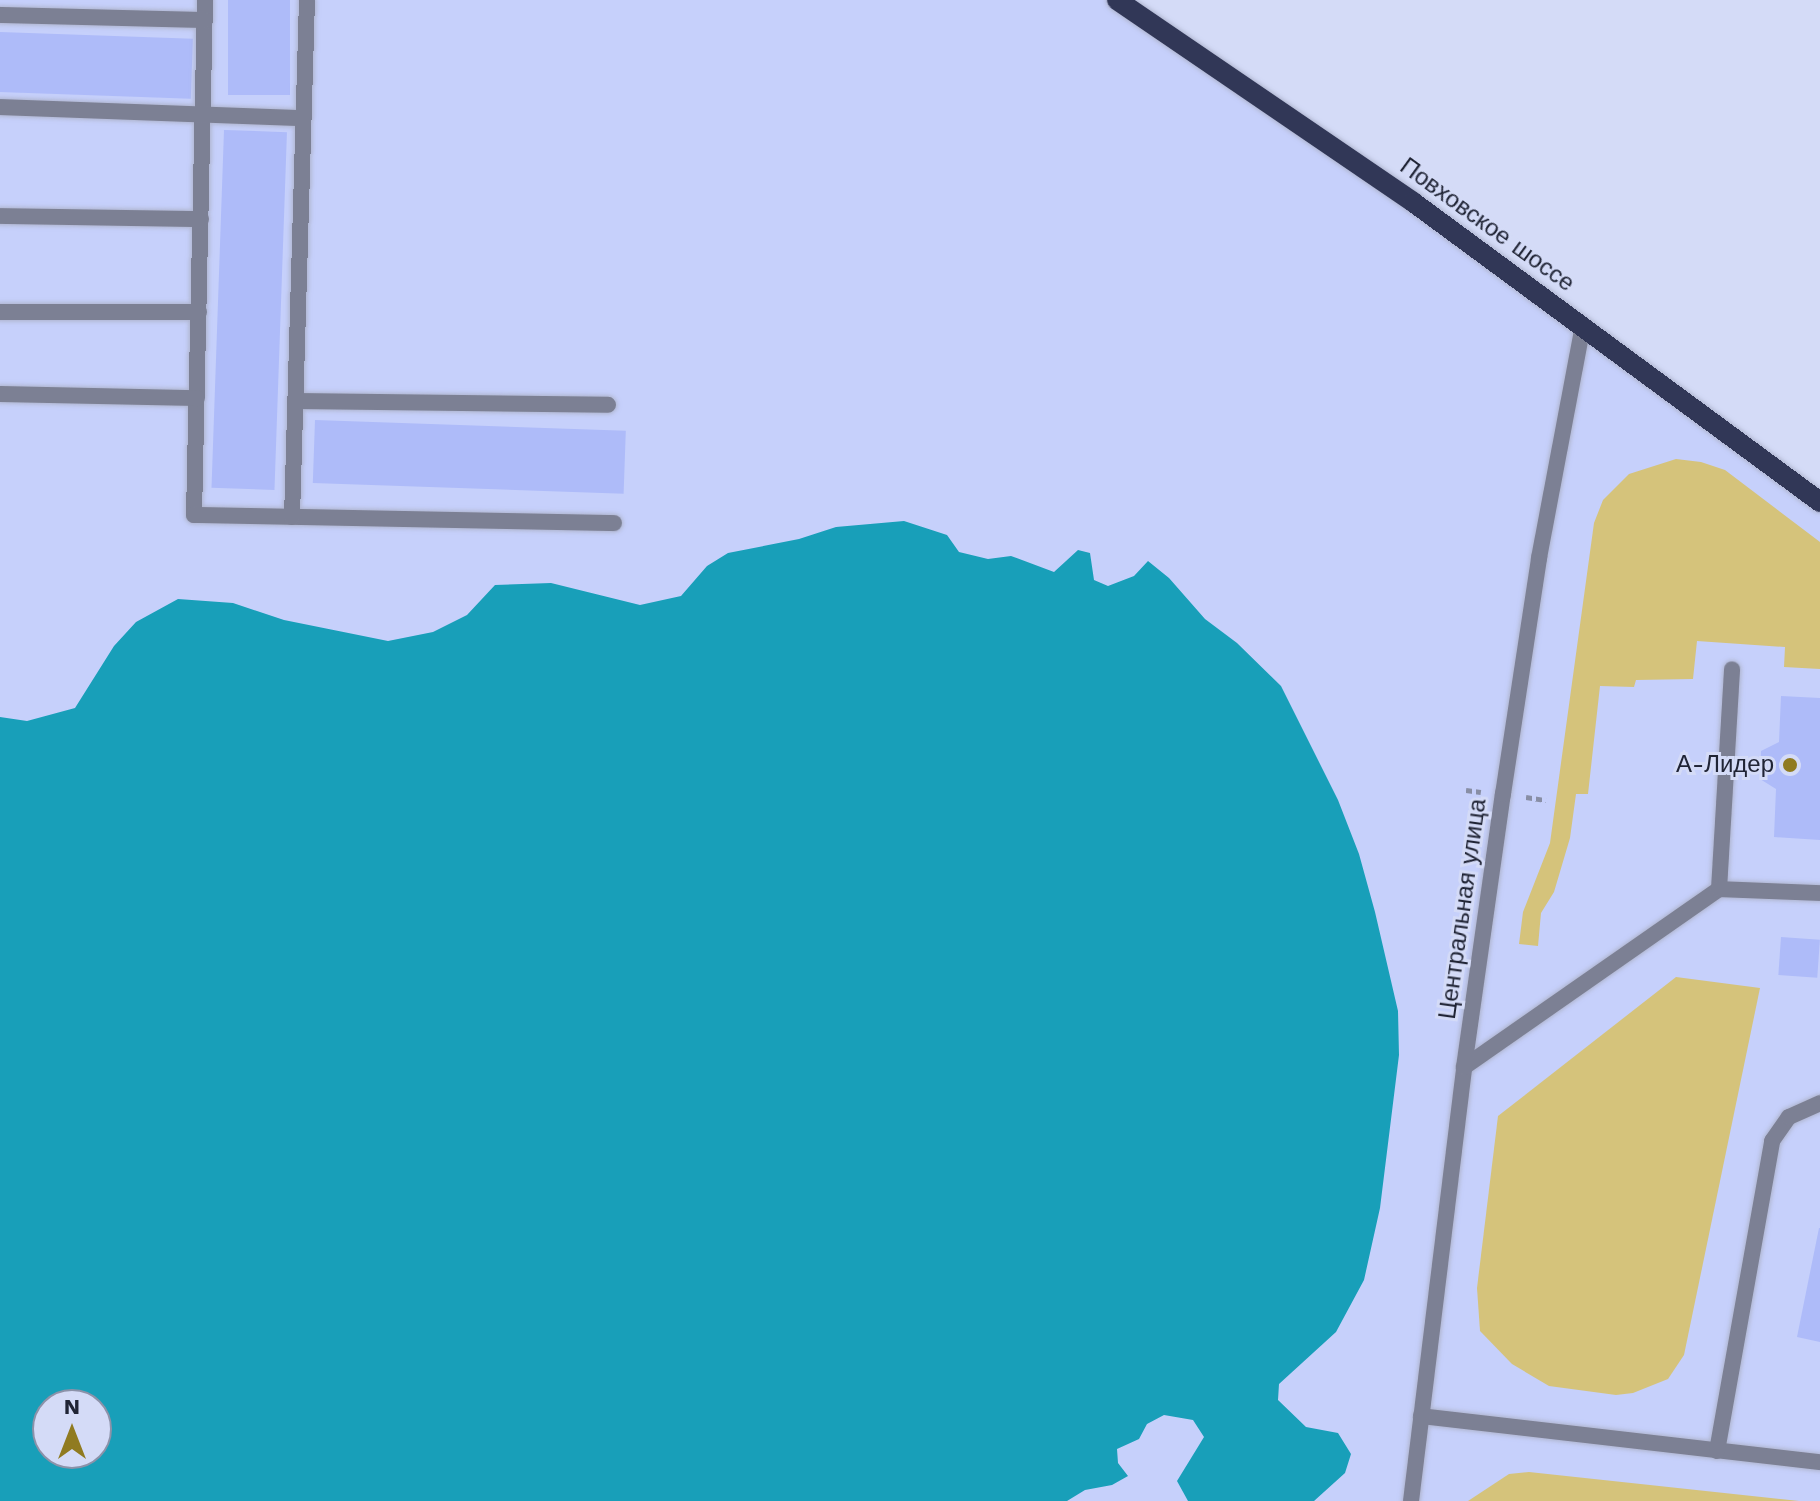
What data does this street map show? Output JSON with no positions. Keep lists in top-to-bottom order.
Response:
{
  "streets": {
    "main road": ["Повховское шоссе"],
    "street": ["Центральная улица"]
  },
  "crossings": [
    ["Повховское шоссе", "Центральная улица"]
  ],
  "places": ["А-Лидер"],
  "north": "top"
}
